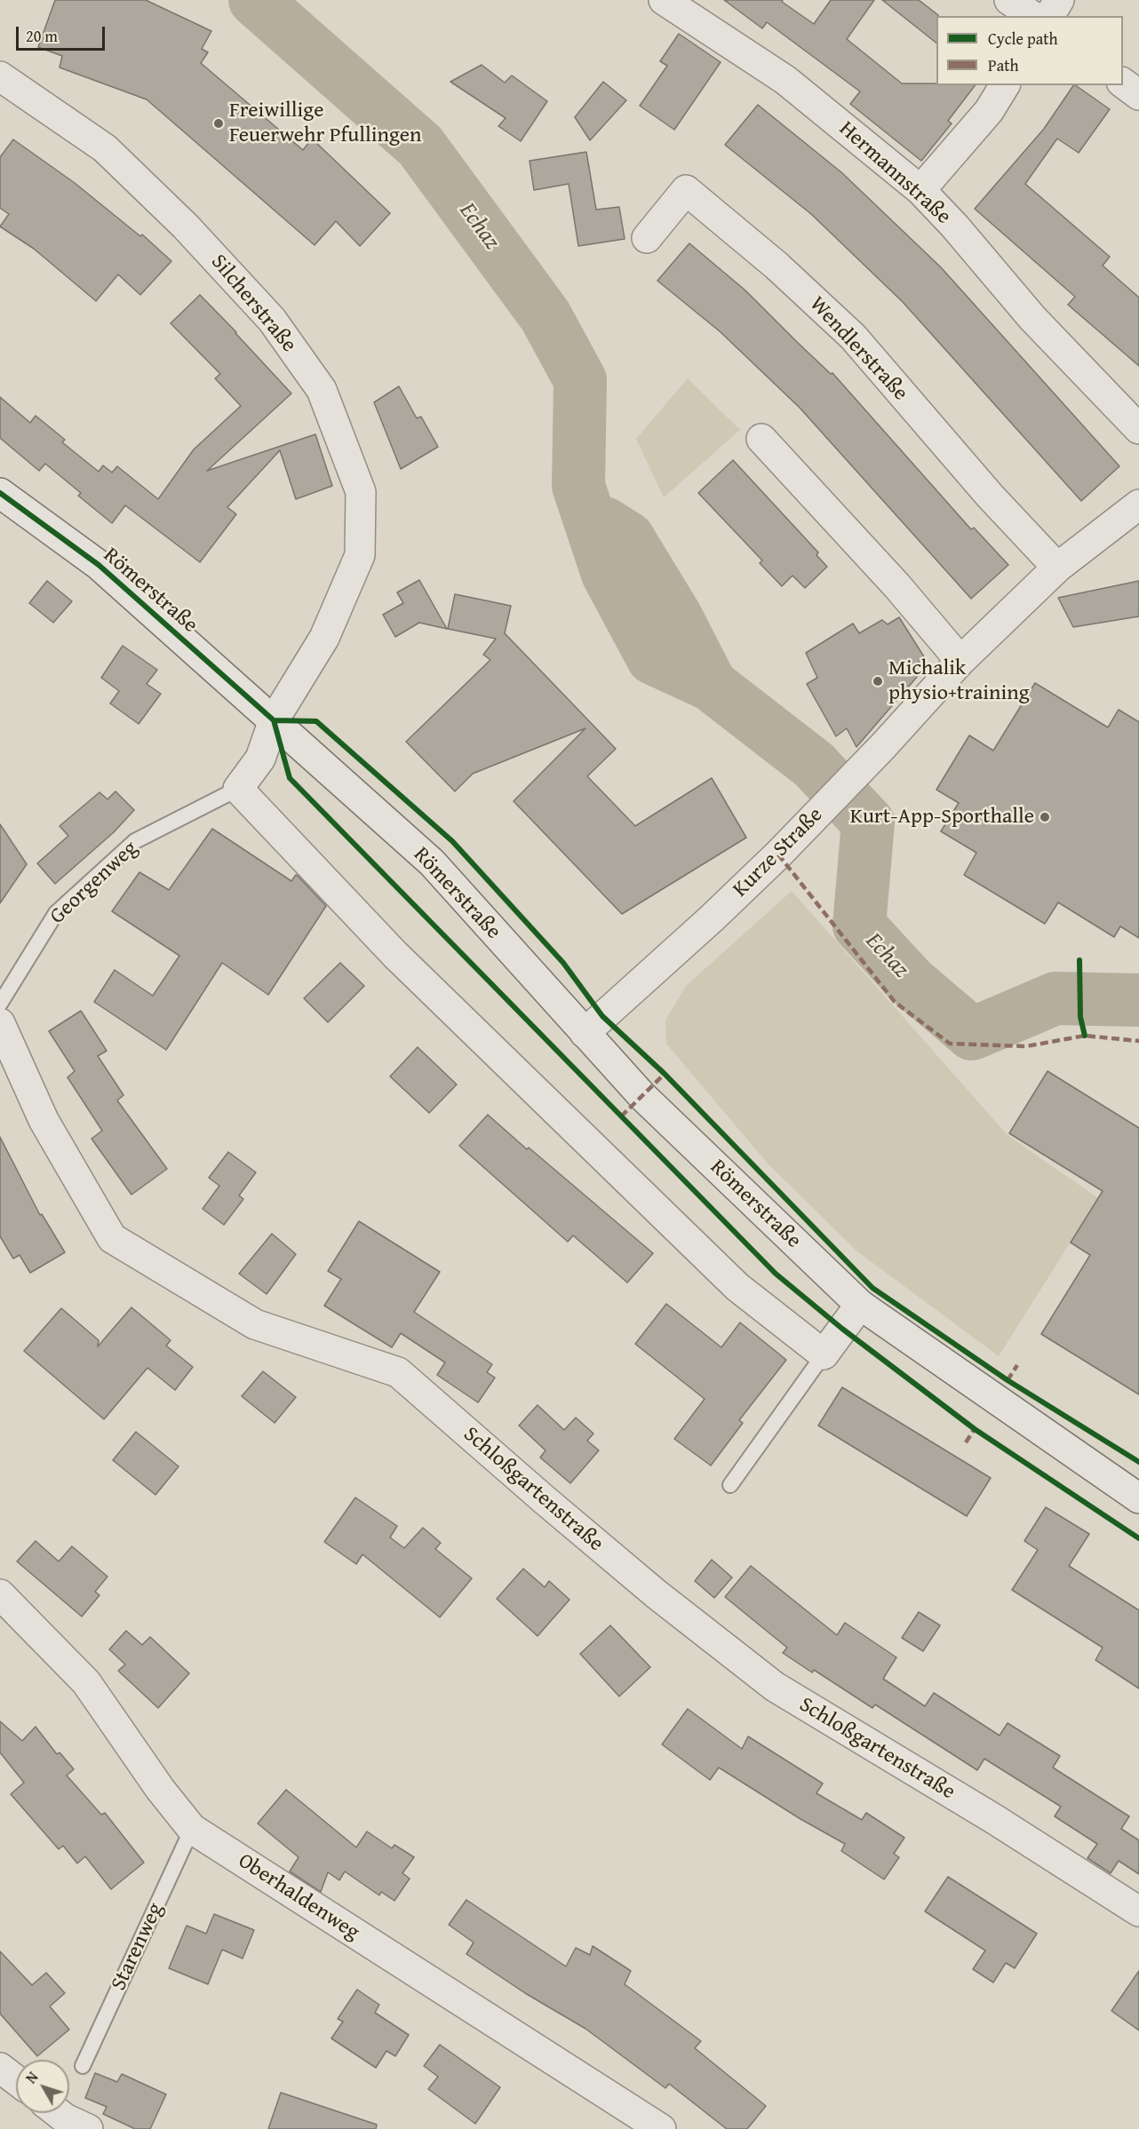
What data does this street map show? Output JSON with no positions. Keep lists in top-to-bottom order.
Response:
{
  "streets": {
    "street": [
      "Hermannstraße",
      "Silcherstraße",
      "Wendlerstraße",
      "Römerstraße",
      "Kurze Straße",
      "Georgenweg",
      "Schloßgartenstraße",
      "Oberhaldenweg"
    ],
    "lane": ["Starenweg"]
  },
  "crossings": [
    ["Silcherstraße", "Römerstraße"],
    ["Silcherstraße", "Georgenweg"],
    ["Wendlerstraße", "Kurze Straße"],
    ["Römerstraße", "Kurze Straße"],
    ["Römerstraße", "Georgenweg"],
    ["Oberhaldenweg", "Starenweg"]
  ],
  "water": ["Echaz"],
  "places": ["Freiwillige Feuerwehr Pfullingen", "Michalik physio+training", "Kurt-App-Sporthalle"],
  "legend": ["Cycle path", "Path"],
  "scale_bar": "20 m",
  "north": "top left"
}
